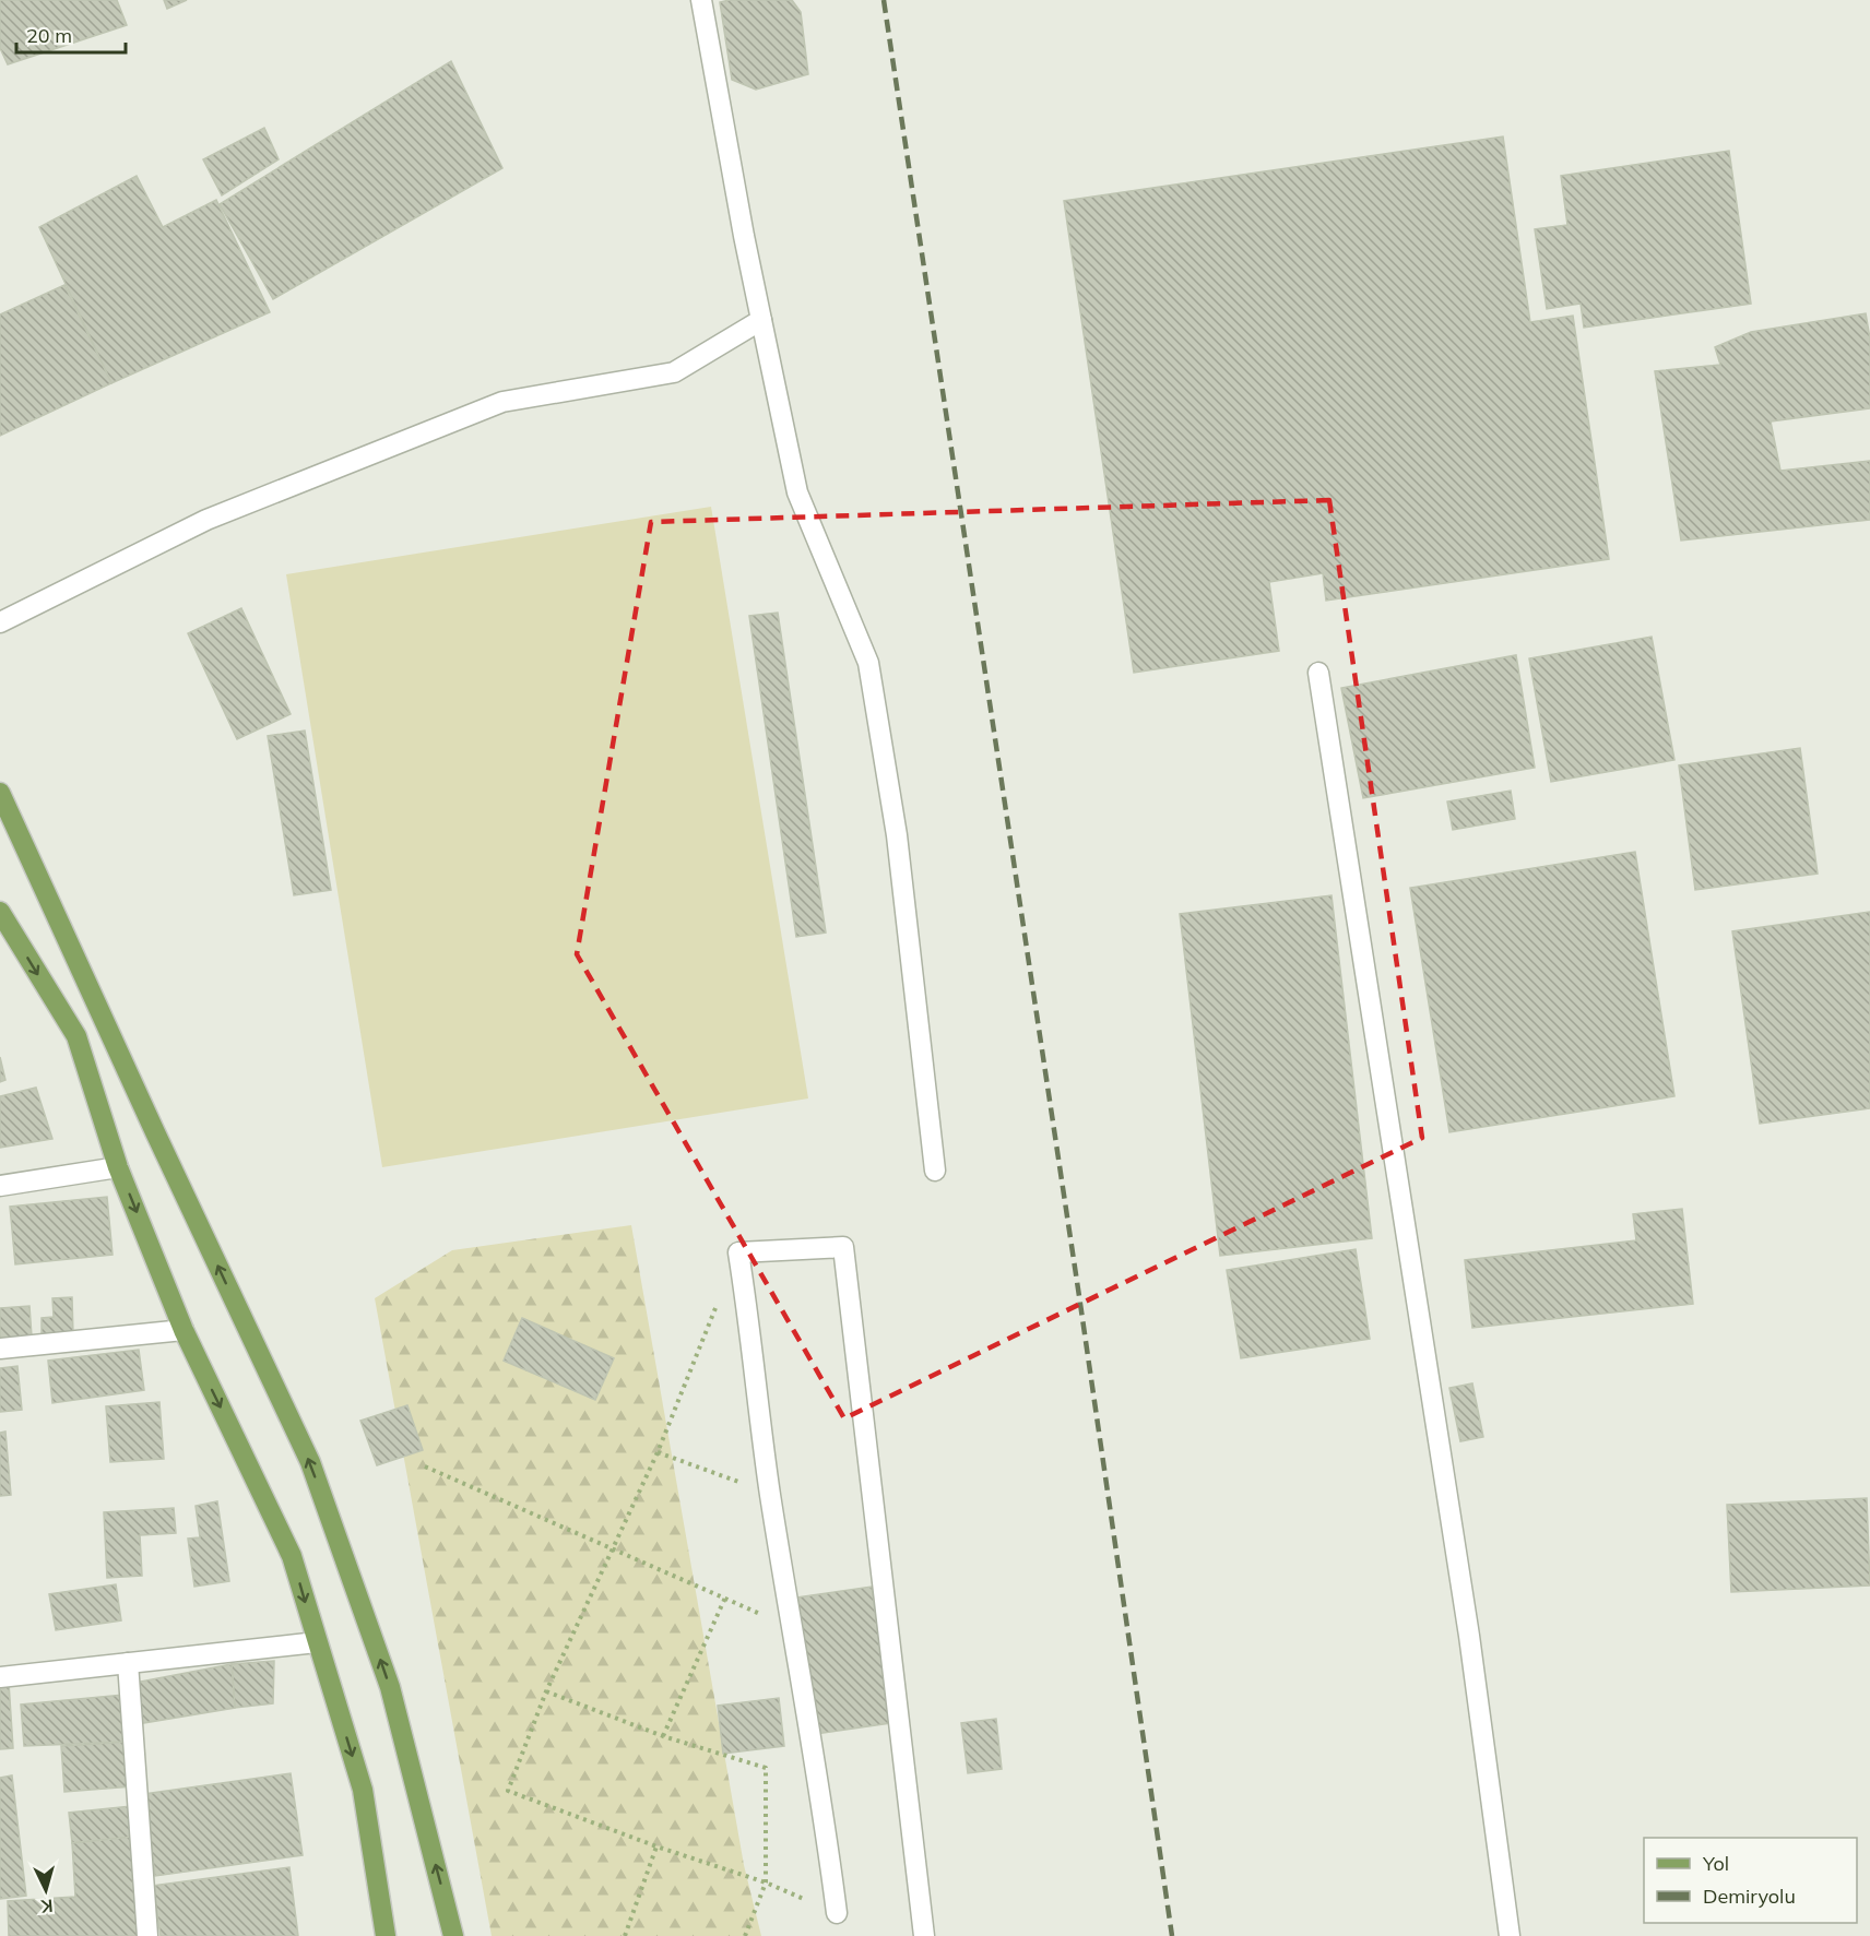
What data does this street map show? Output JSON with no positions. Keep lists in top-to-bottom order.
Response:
{
  "legend": ["Yol", "Demiryolu"],
  "scale_bar": "20 m",
  "north": "bottom"
}
